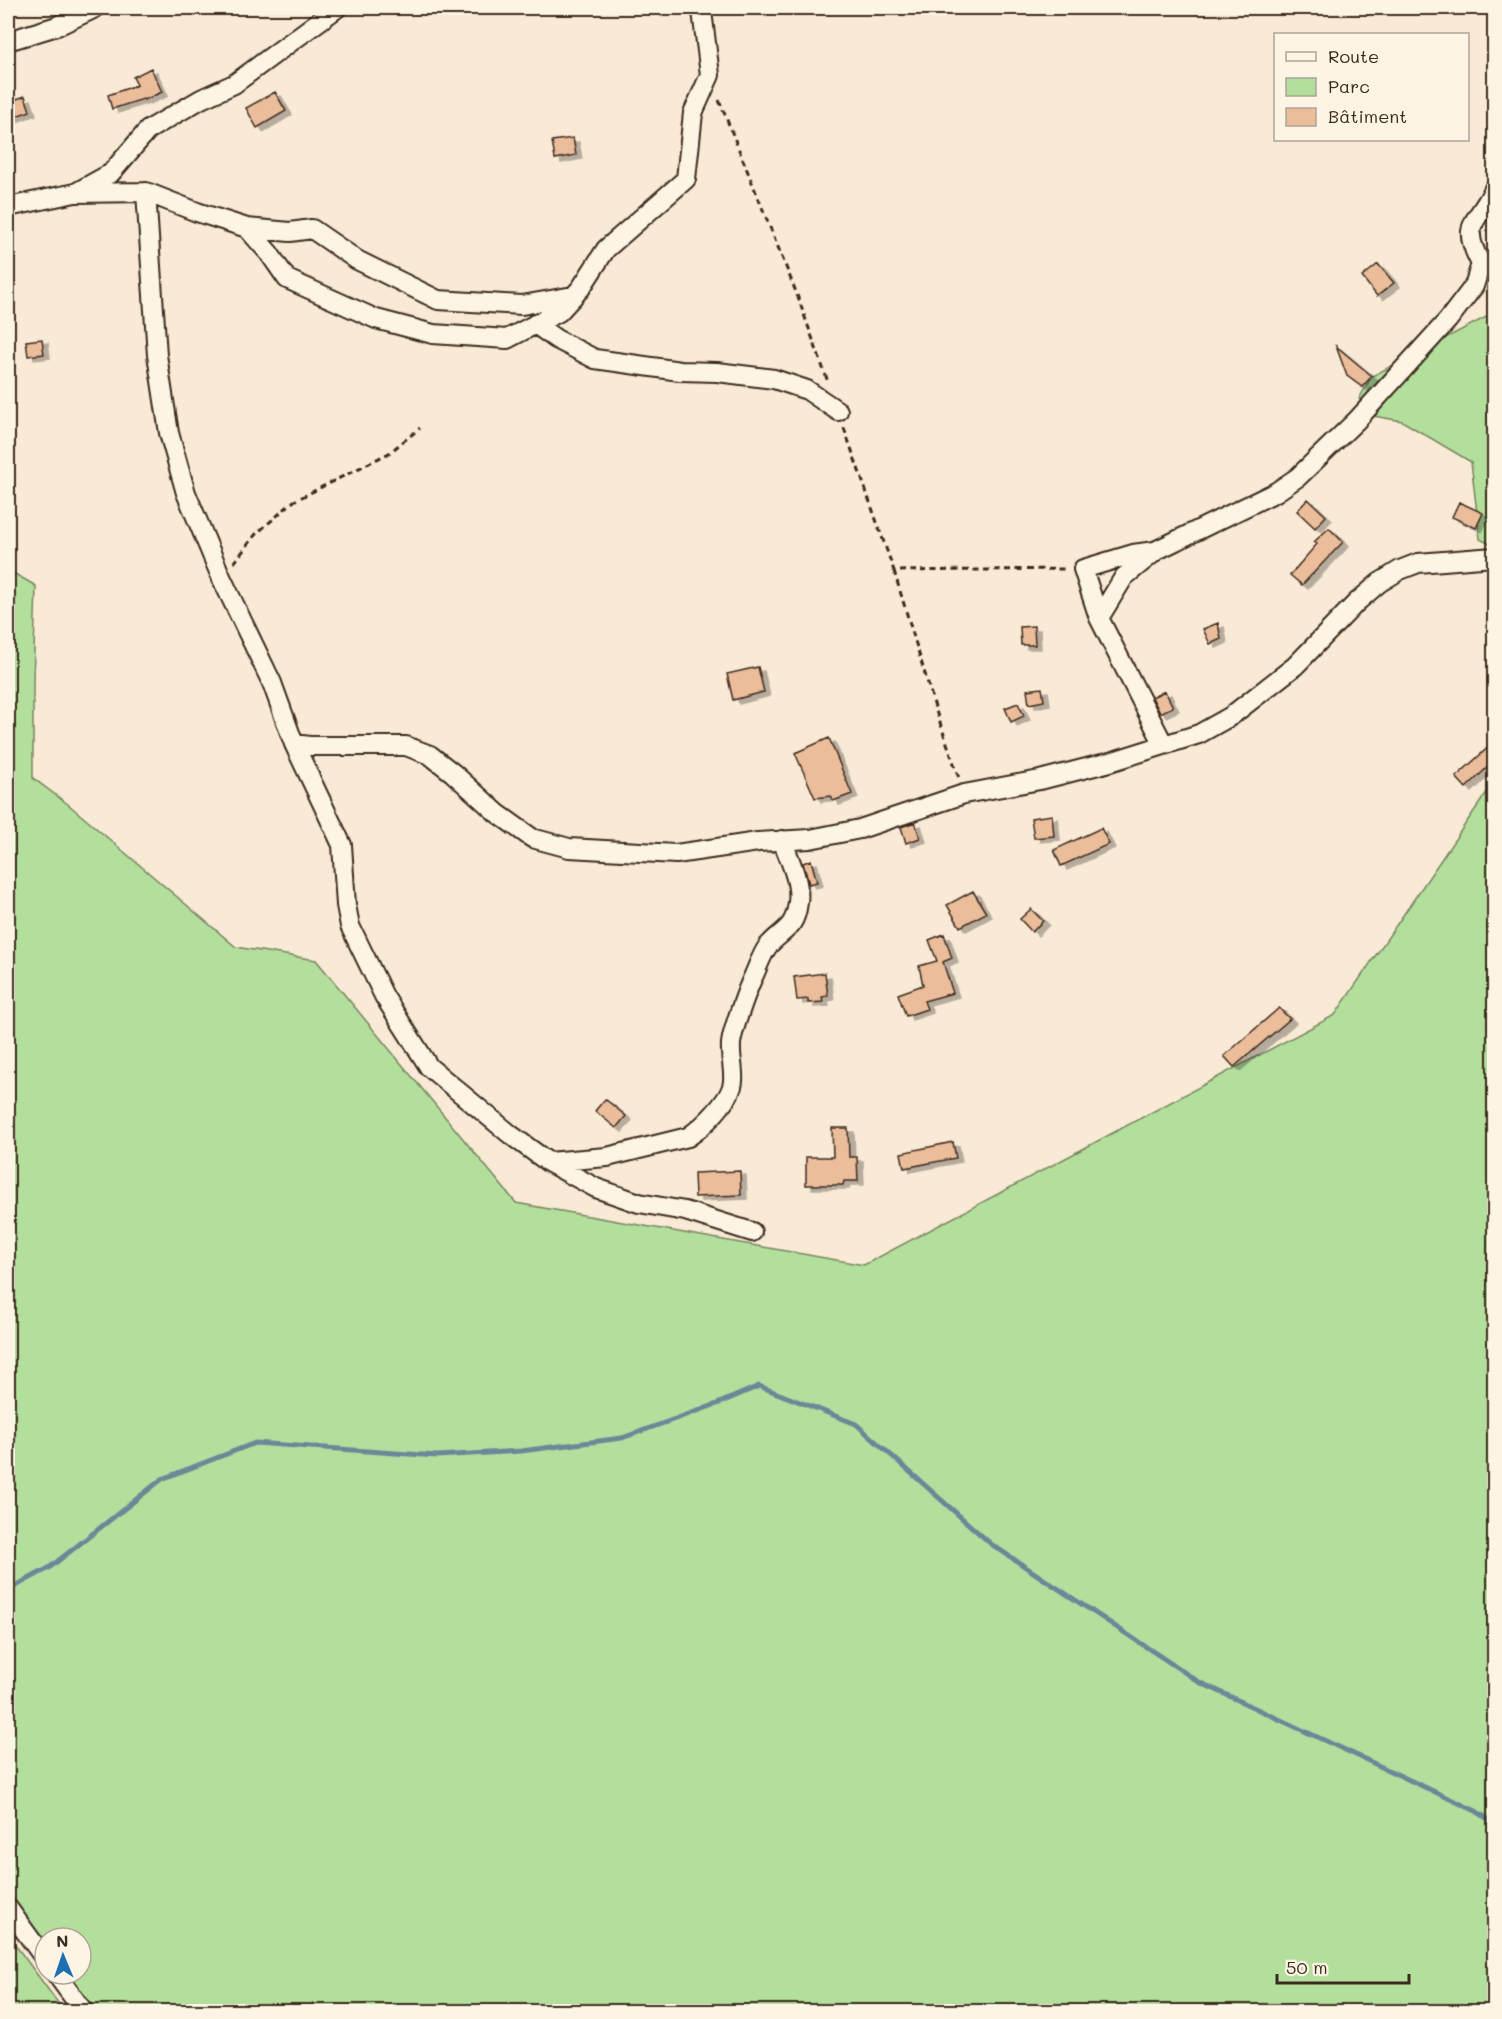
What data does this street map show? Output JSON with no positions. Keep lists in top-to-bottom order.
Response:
{
  "legend": ["Route", "Parc", "Bâtiment"],
  "scale_bar": "50 m",
  "north": "top"
}
